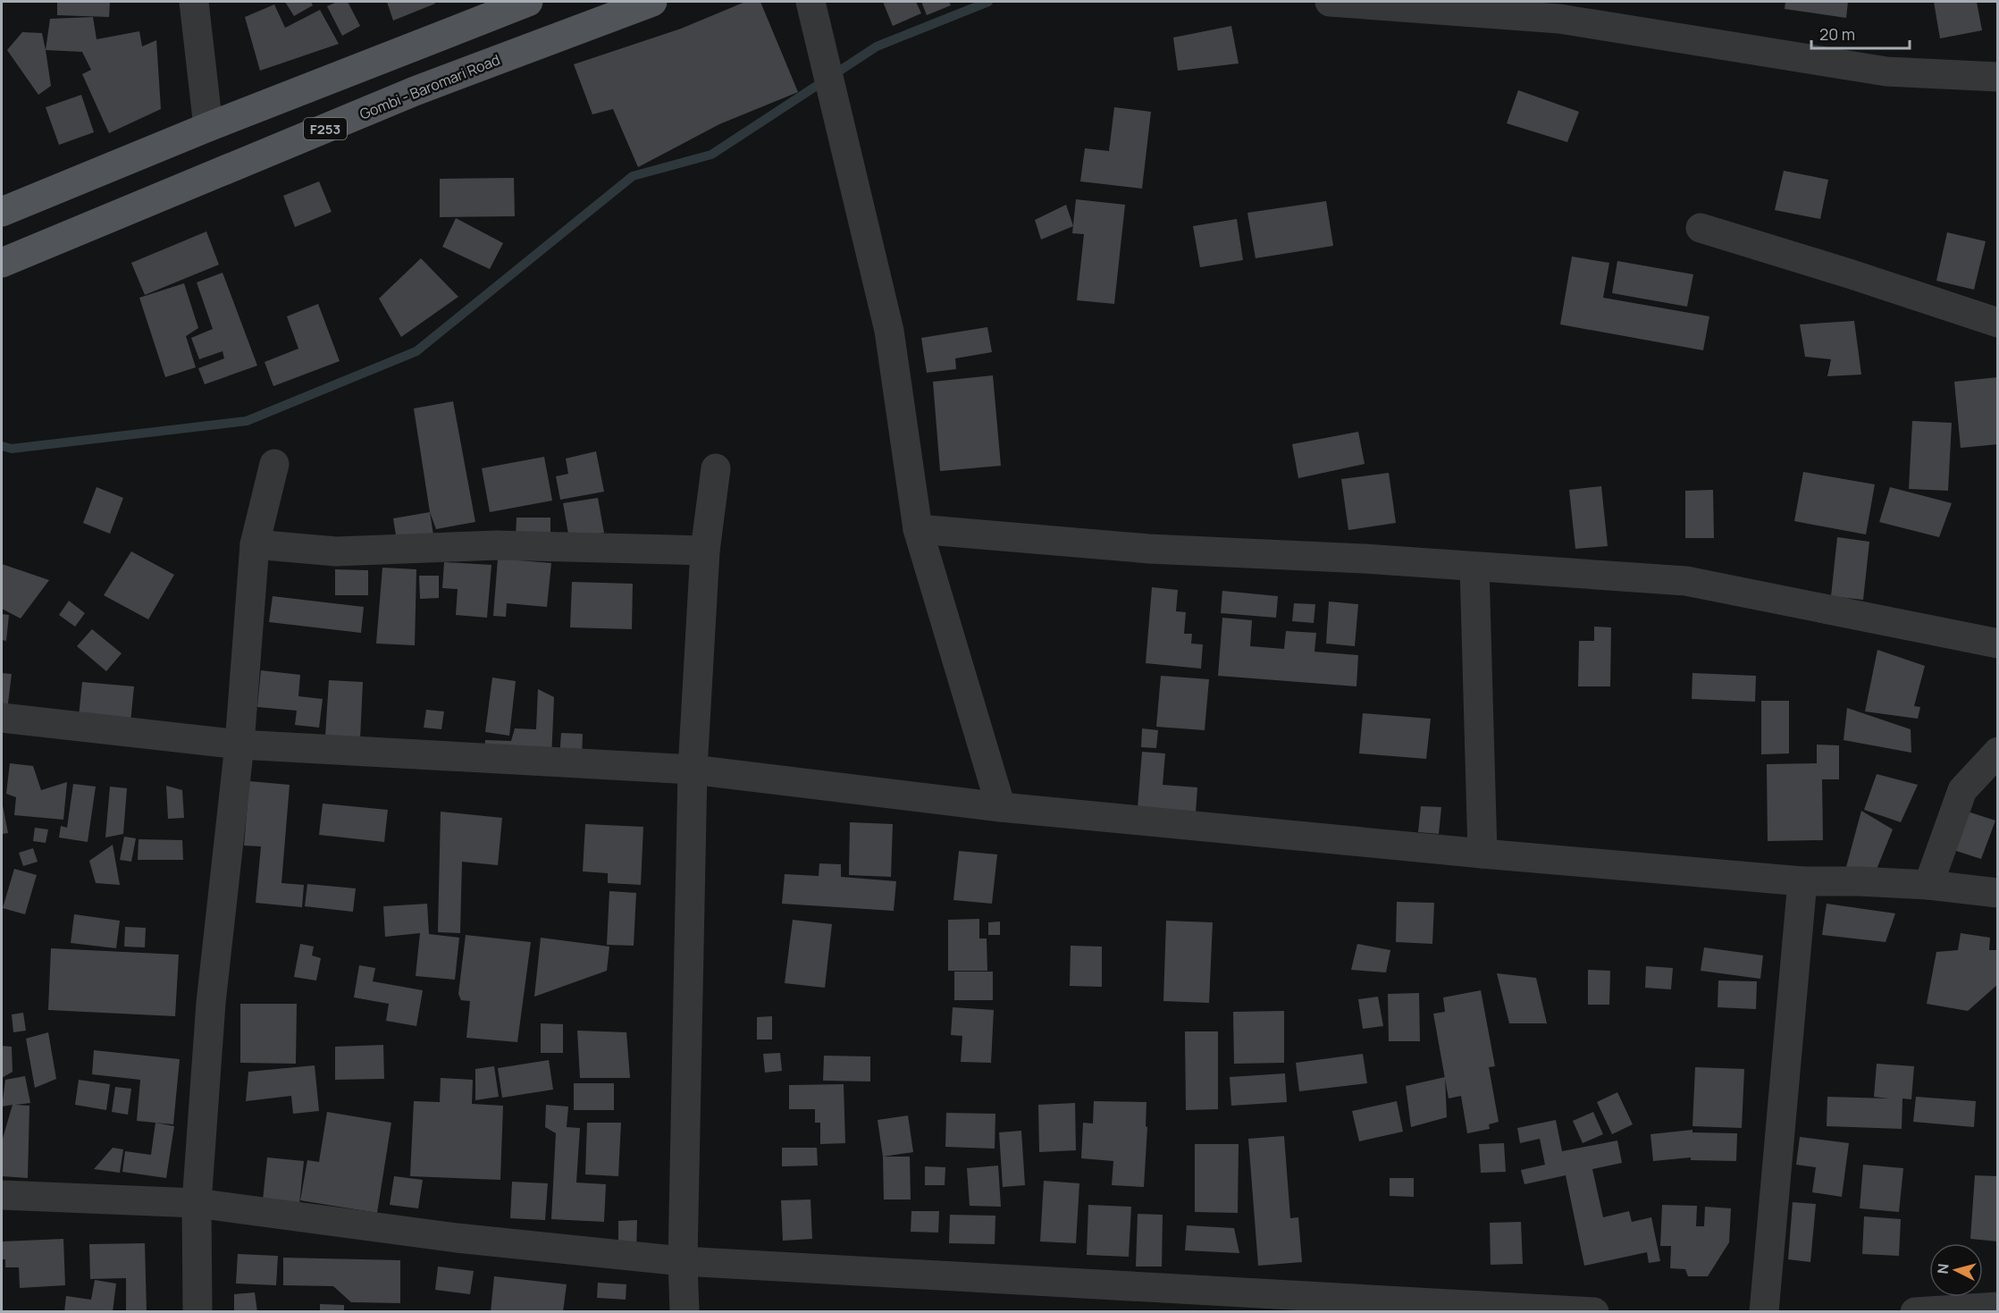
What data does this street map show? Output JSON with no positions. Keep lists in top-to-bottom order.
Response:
{
  "streets": {
    "main road": ["Gombi - Baromari Road", "F253"]
  },
  "scale_bar": "20 m",
  "north": "left"
}
